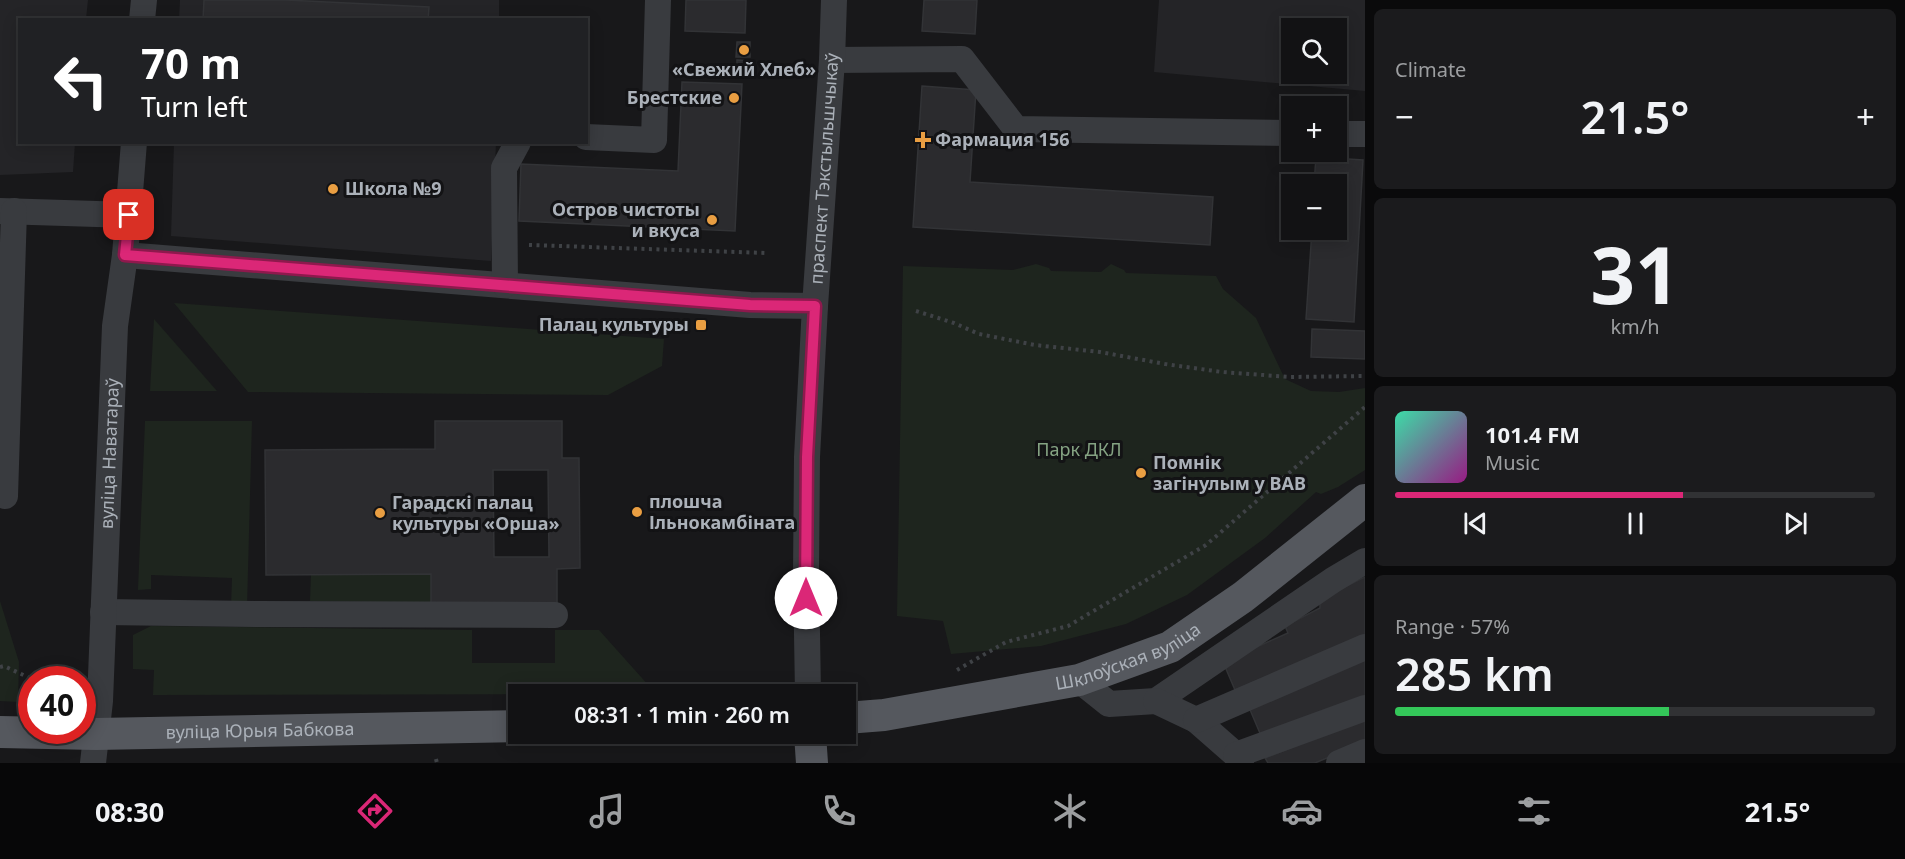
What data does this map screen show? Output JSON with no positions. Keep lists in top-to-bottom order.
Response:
{
  "streets": {
    "main road": ["Шклоўская вуліца", "вуліца Юрыя Бабкова"],
    "street": ["праспект Тэкстыльшчыкаў", "вуліца Наватараў"]
  },
  "crossings": [
    ["вуліца Наватараў", "вуліца Юрыя Бабкова"]
  ],
  "parks": ["Парк ДКЛ"],
  "places": {
    "other": [
      "«Свежий Хлеб»",
      "Брестские",
      "Школа №9",
      "Остров чистоты и вкуса",
      "Помнік загінулым у ВАВ",
      "плошча Ільнокамбіната",
      "Гарадскі палац культуры «Орша»"
    ],
    "health": ["Фармация 156"],
    "transit": ["Палац культуры"]
  },
  "page": {
    "tile": [
      "Climate",
      ["31", "km/h"],
      ["Range · 57%", "285 km"]
    ],
    "map_buttons": ["+", "−"],
    "turn": ["70 m", "Turn left"],
    "heat": ["−", "21.5°", "+"],
    "song": ["101.4 FM", "Music"],
    "limit": "40",
    "trip": "08:31 · 1 min · 260 m",
    "tabs": ["08:30", "21.5°"]
  }
}
